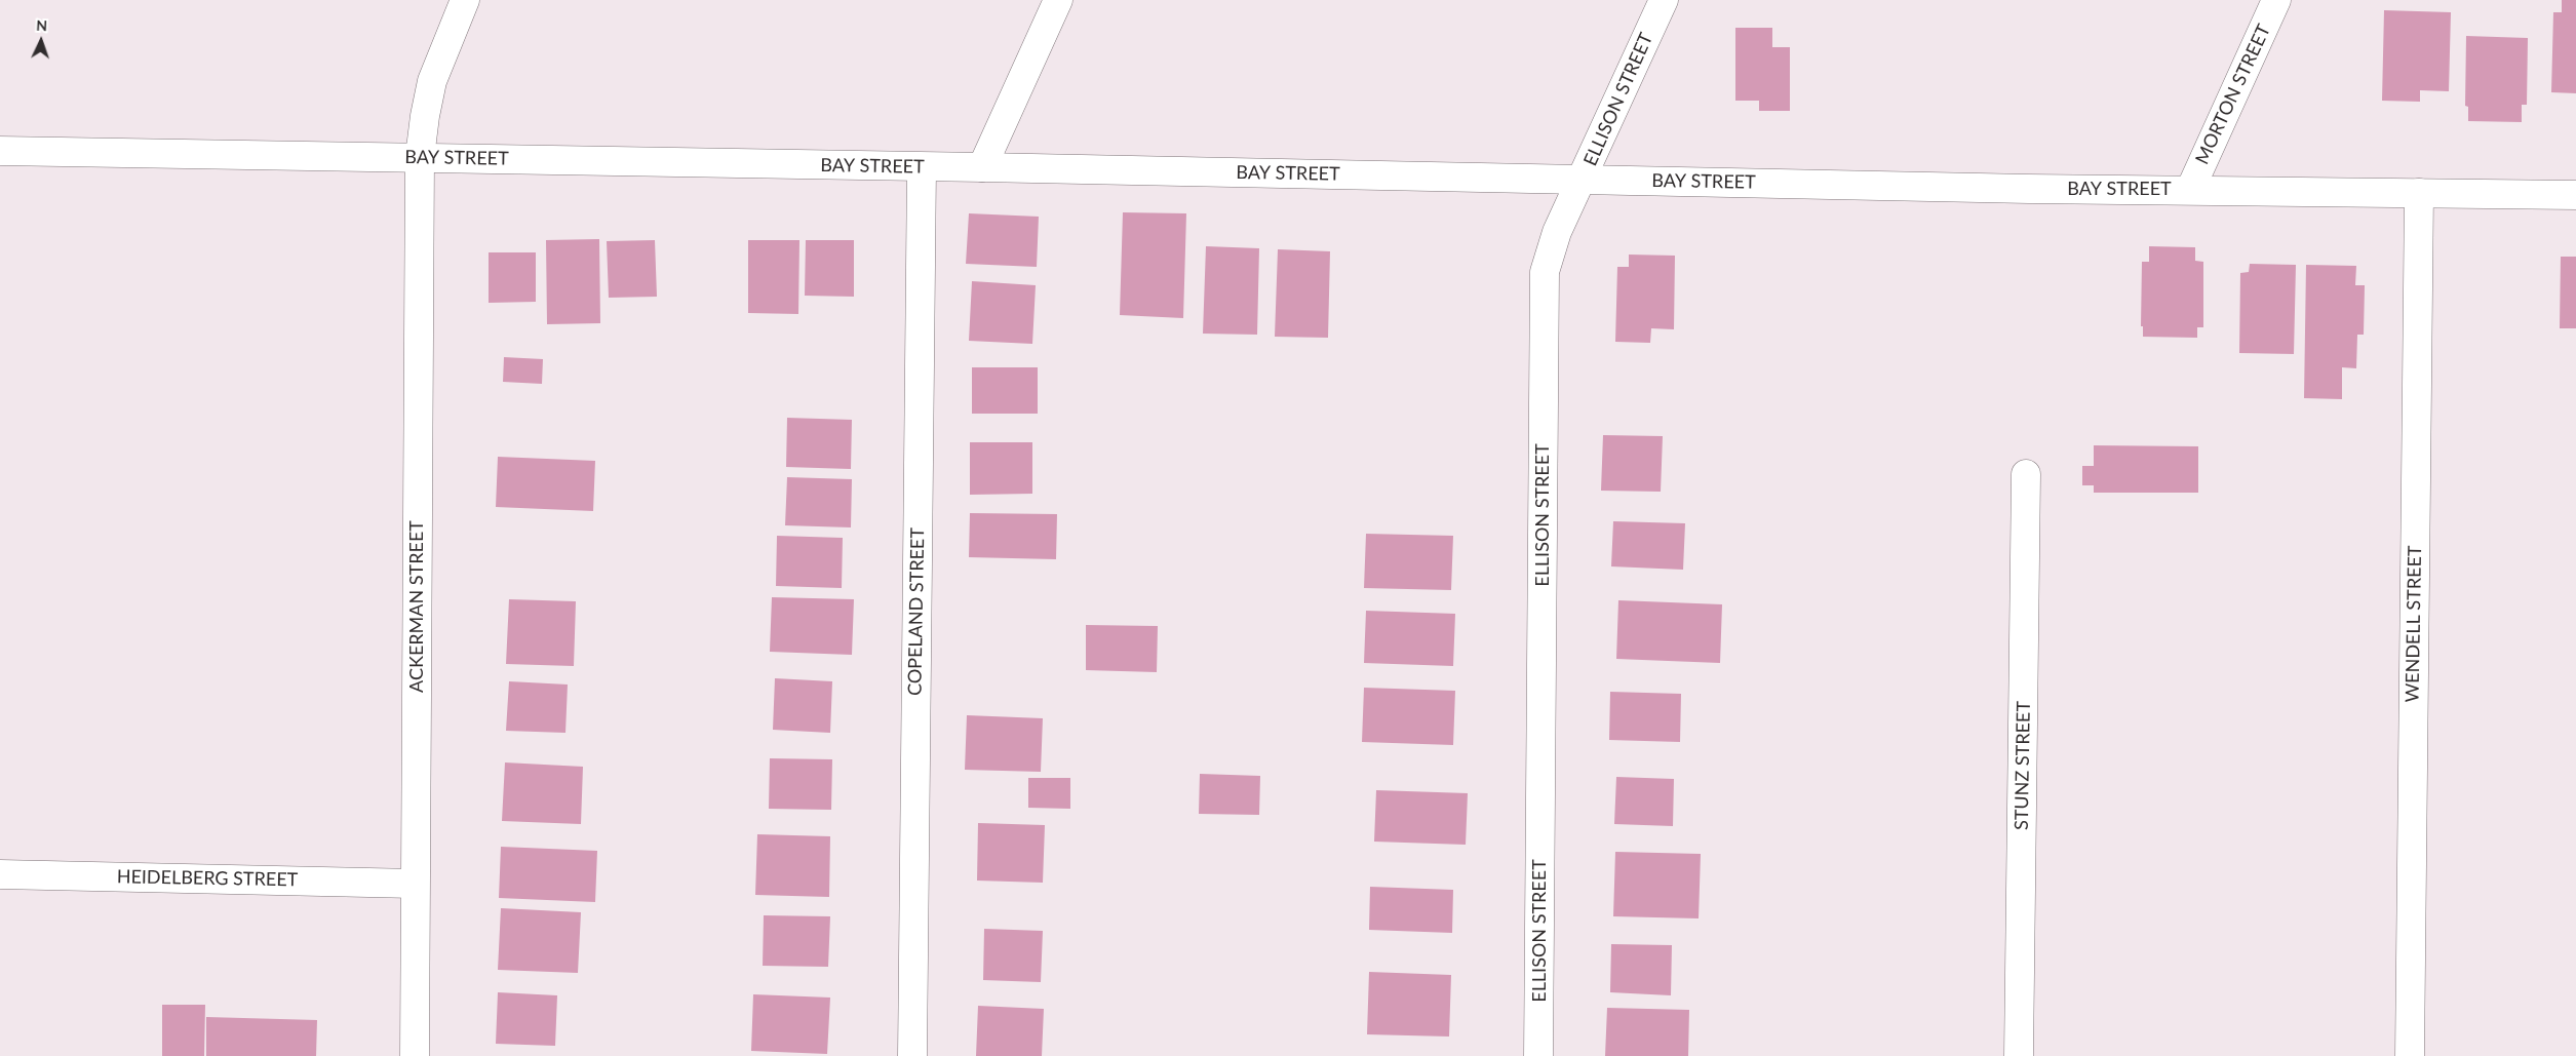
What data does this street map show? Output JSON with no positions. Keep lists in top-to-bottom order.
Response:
{
  "streets": {
    "street": [
      "MORTON STREET",
      "ELLISON STREET",
      "BAY STREET",
      "ACKERMAN STREET",
      "COPELAND STREET",
      "WENDELL STREET",
      "STUNZ STREET",
      "HEIDELBERG STREET"
    ]
  },
  "crossings": [
    ["MORTON STREET", "BAY STREET"],
    ["ELLISON STREET", "BAY STREET"],
    ["BAY STREET", "ACKERMAN STREET"],
    ["BAY STREET", "COPELAND STREET"],
    ["BAY STREET", "WENDELL STREET"],
    ["ACKERMAN STREET", "HEIDELBERG STREET"]
  ],
  "north": "top"
}
